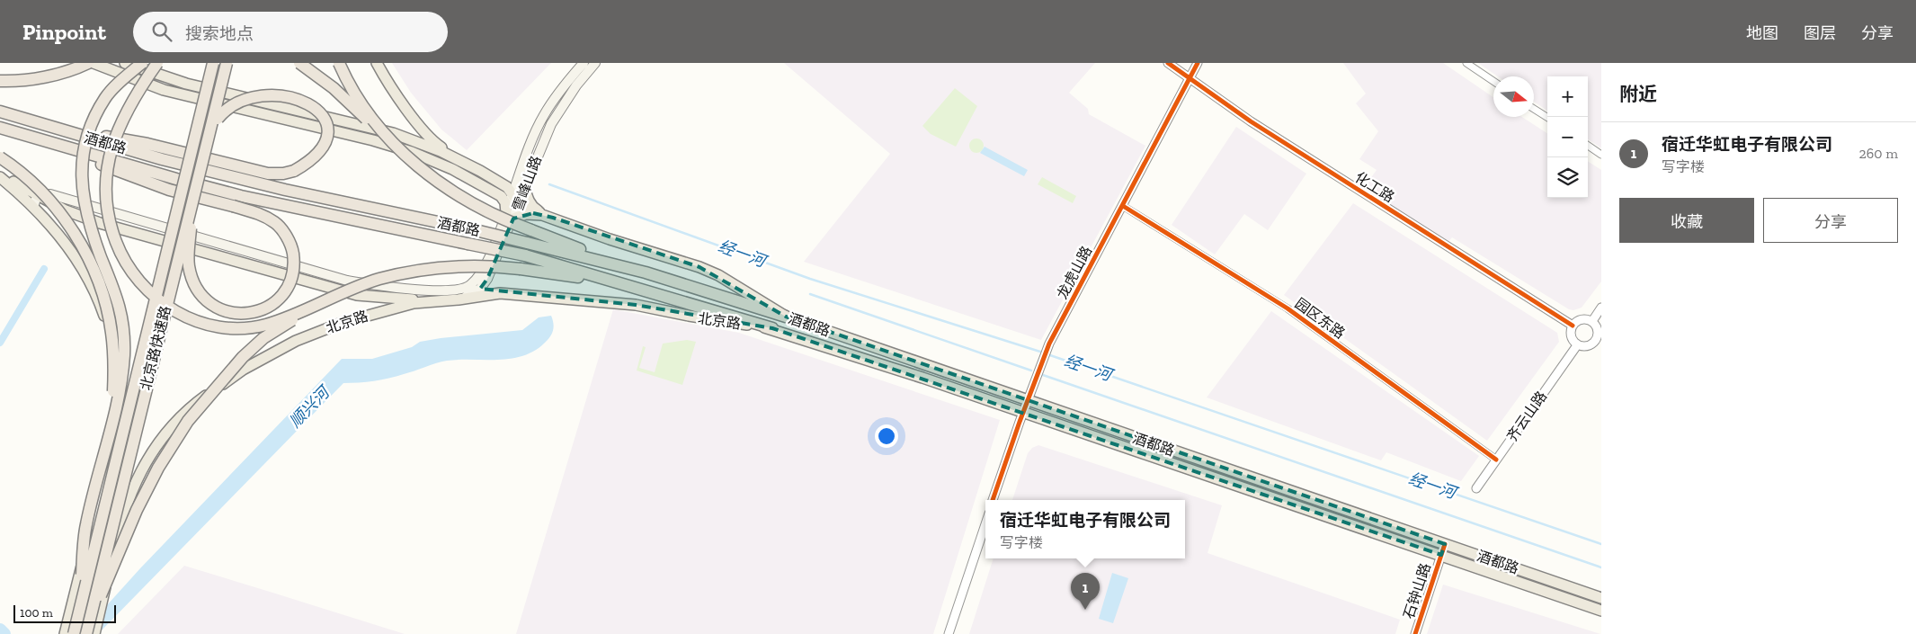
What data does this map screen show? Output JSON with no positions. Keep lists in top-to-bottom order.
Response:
{
  "streets": {
    "highway": ["酒都路", "北京路快速路"],
    "main road": ["雪峰山路", "北京路"],
    "street": [
      "化工路",
      "龙虎山路",
      "园区东路",
      "齐云山路",
      "石钟山路"
    ]
  },
  "crossings": [
    ["酒都路", "龙虎山路"],
    ["酒都路", "北京路"],
    ["酒都路", "石钟山路"],
    ["化工路", "龙虎山路"],
    ["化工路", "齐云山路"],
    ["龙虎山路", "园区东路"],
    ["园区东路", "齐云山路"]
  ],
  "water": ["经一河", "顺兴河"],
  "scale_bar": "100 m",
  "north": "right",
  "page": {
    "header": "Pinpoint",
    "search": "搜索地点",
    "nav": ["地图", "图层", "分享"],
    "heading": "附近",
    "map_buttons": ["+", "−"],
    "list": [
      {
        "mark": "1",
        "name": "宿迁华虹电子有限公司",
        "note": "写字楼",
        "value": "260 m"
      }
    ],
    "buttons": ["收藏", "分享"],
    "popup": ["宿迁华虹电子有限公司", "写字楼"],
    "pins": "1",
    "scale": "100 m"
  }
}
